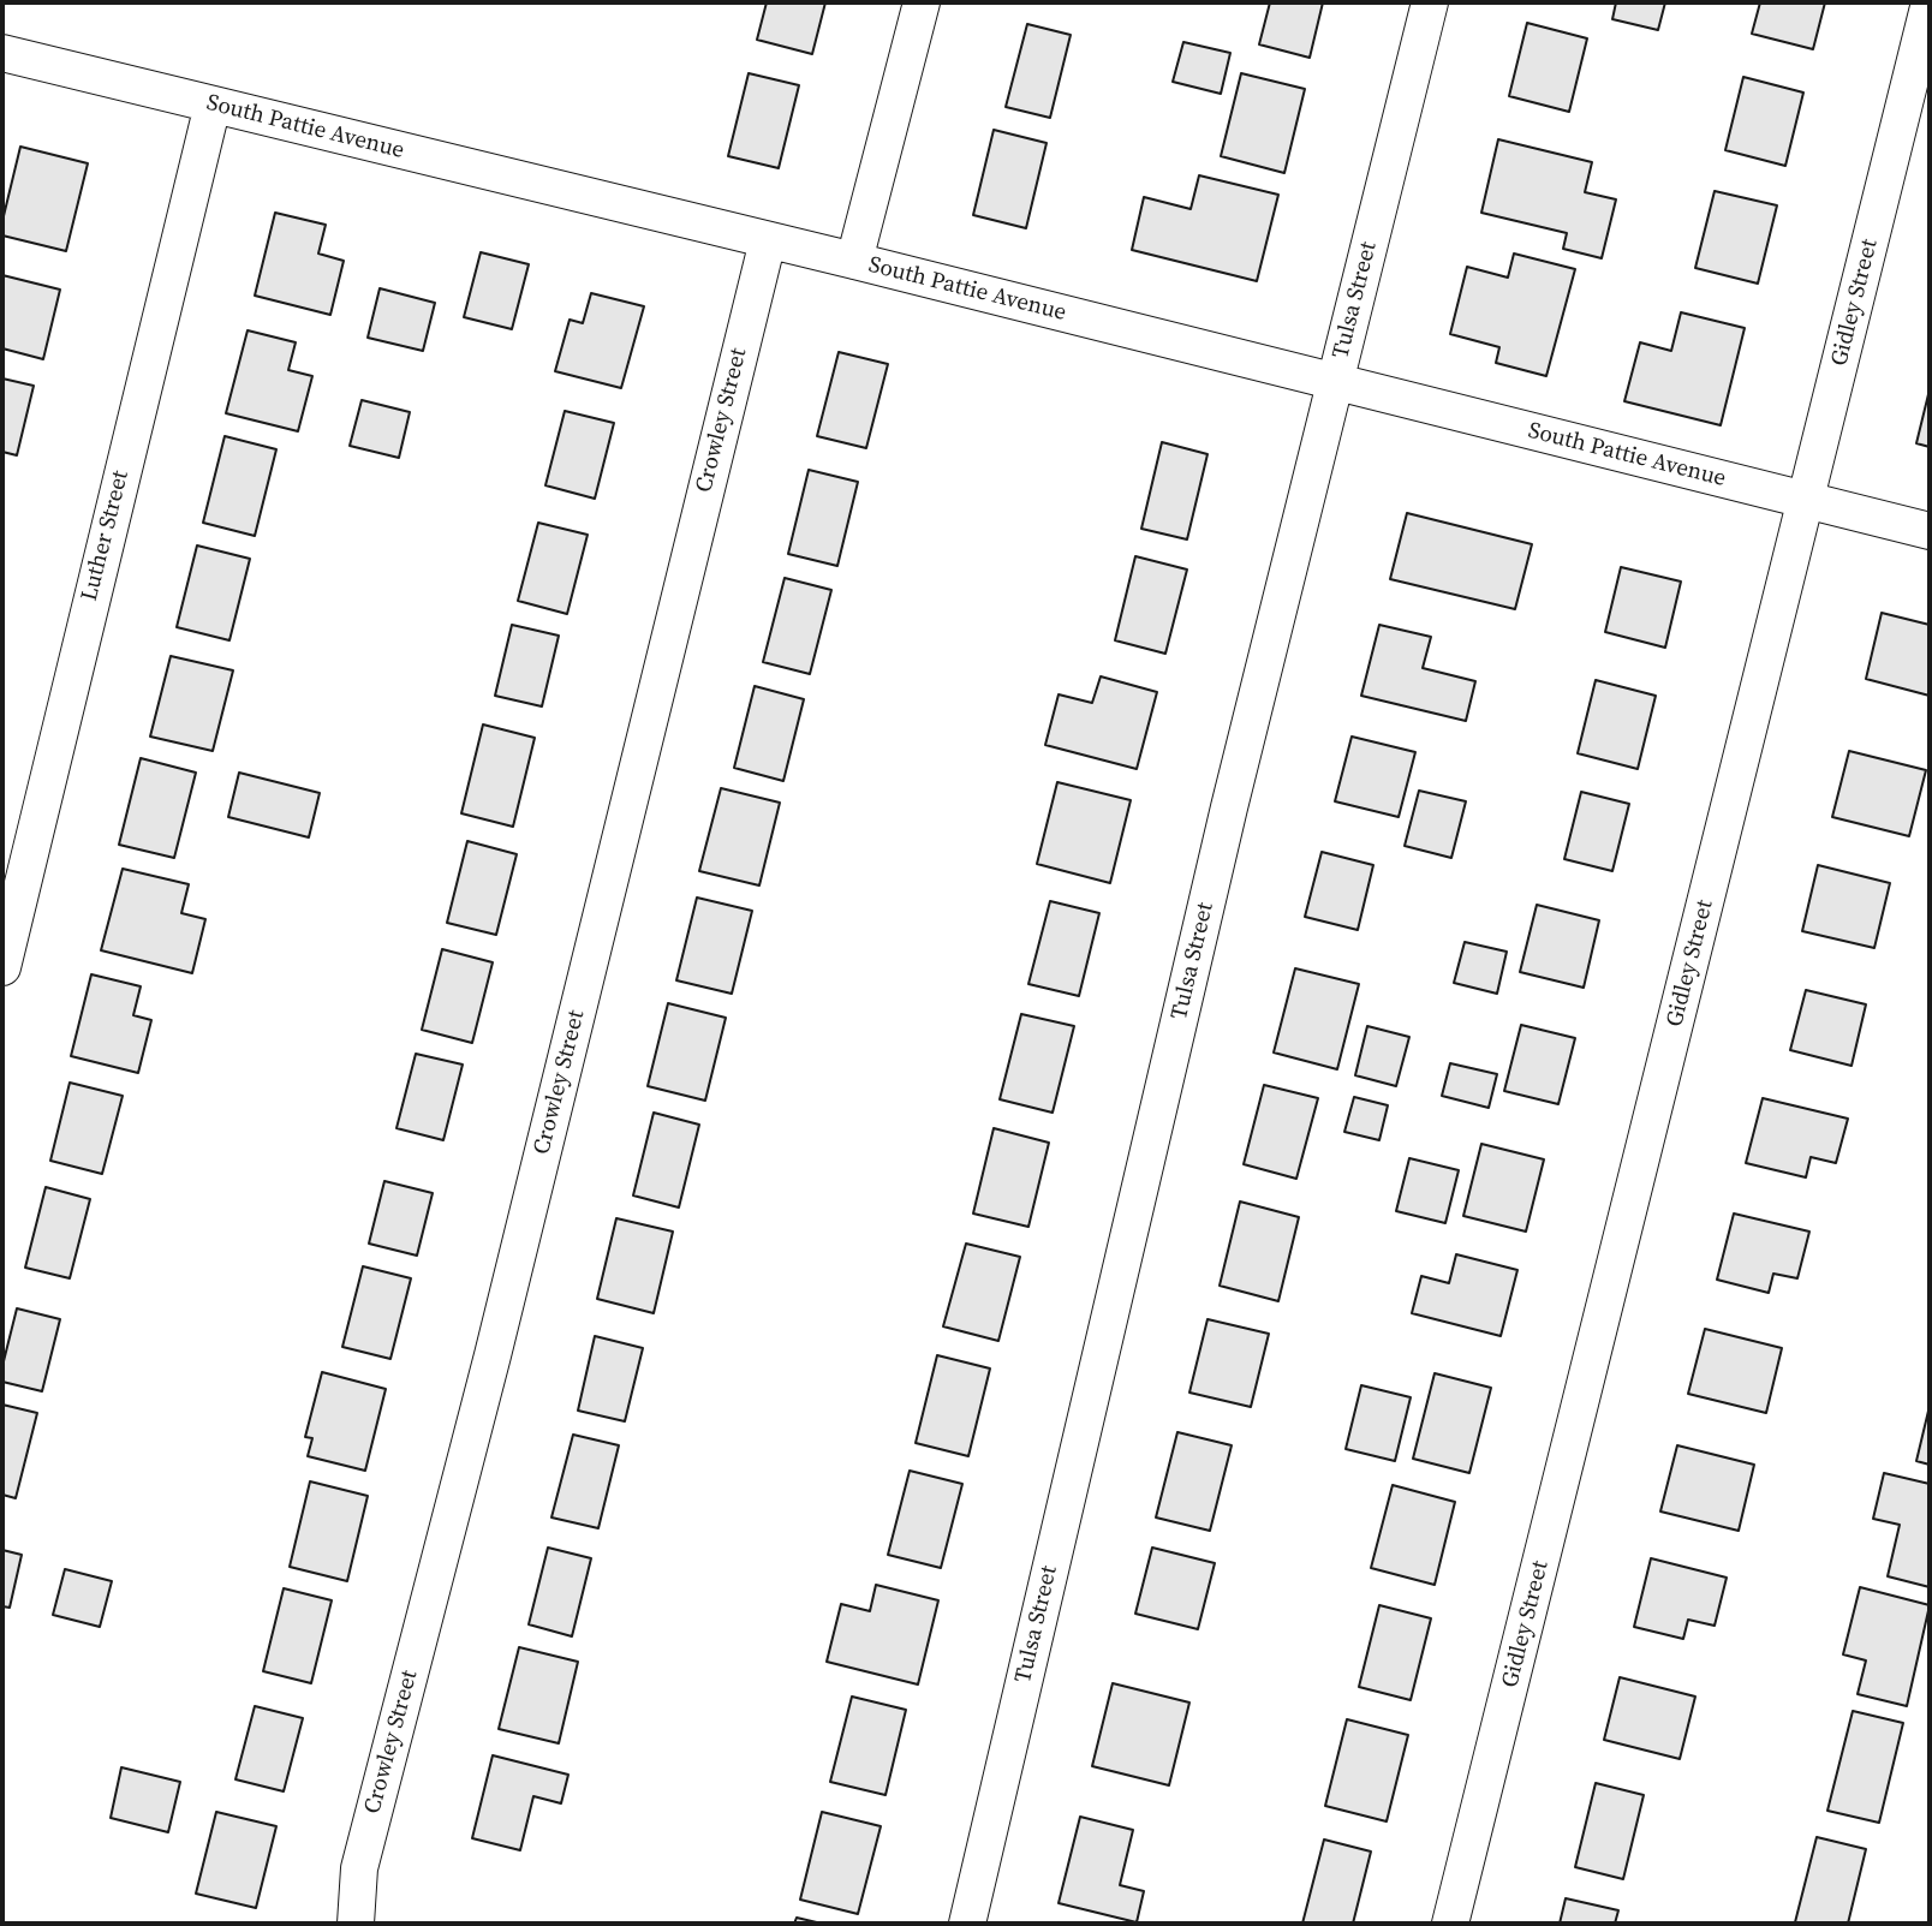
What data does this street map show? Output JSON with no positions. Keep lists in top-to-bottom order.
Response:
{
  "streets": {
    "street": [
      "South Pattie Avenue",
      "Tulsa Street",
      "Gidley Street",
      "Crowley Street",
      "Luther Street"
    ]
  },
  "crossings": [
    ["South Pattie Avenue", "Tulsa Street"],
    ["South Pattie Avenue", "Gidley Street"],
    ["South Pattie Avenue", "Crowley Street"],
    ["South Pattie Avenue", "Luther Street"]
  ]
}
